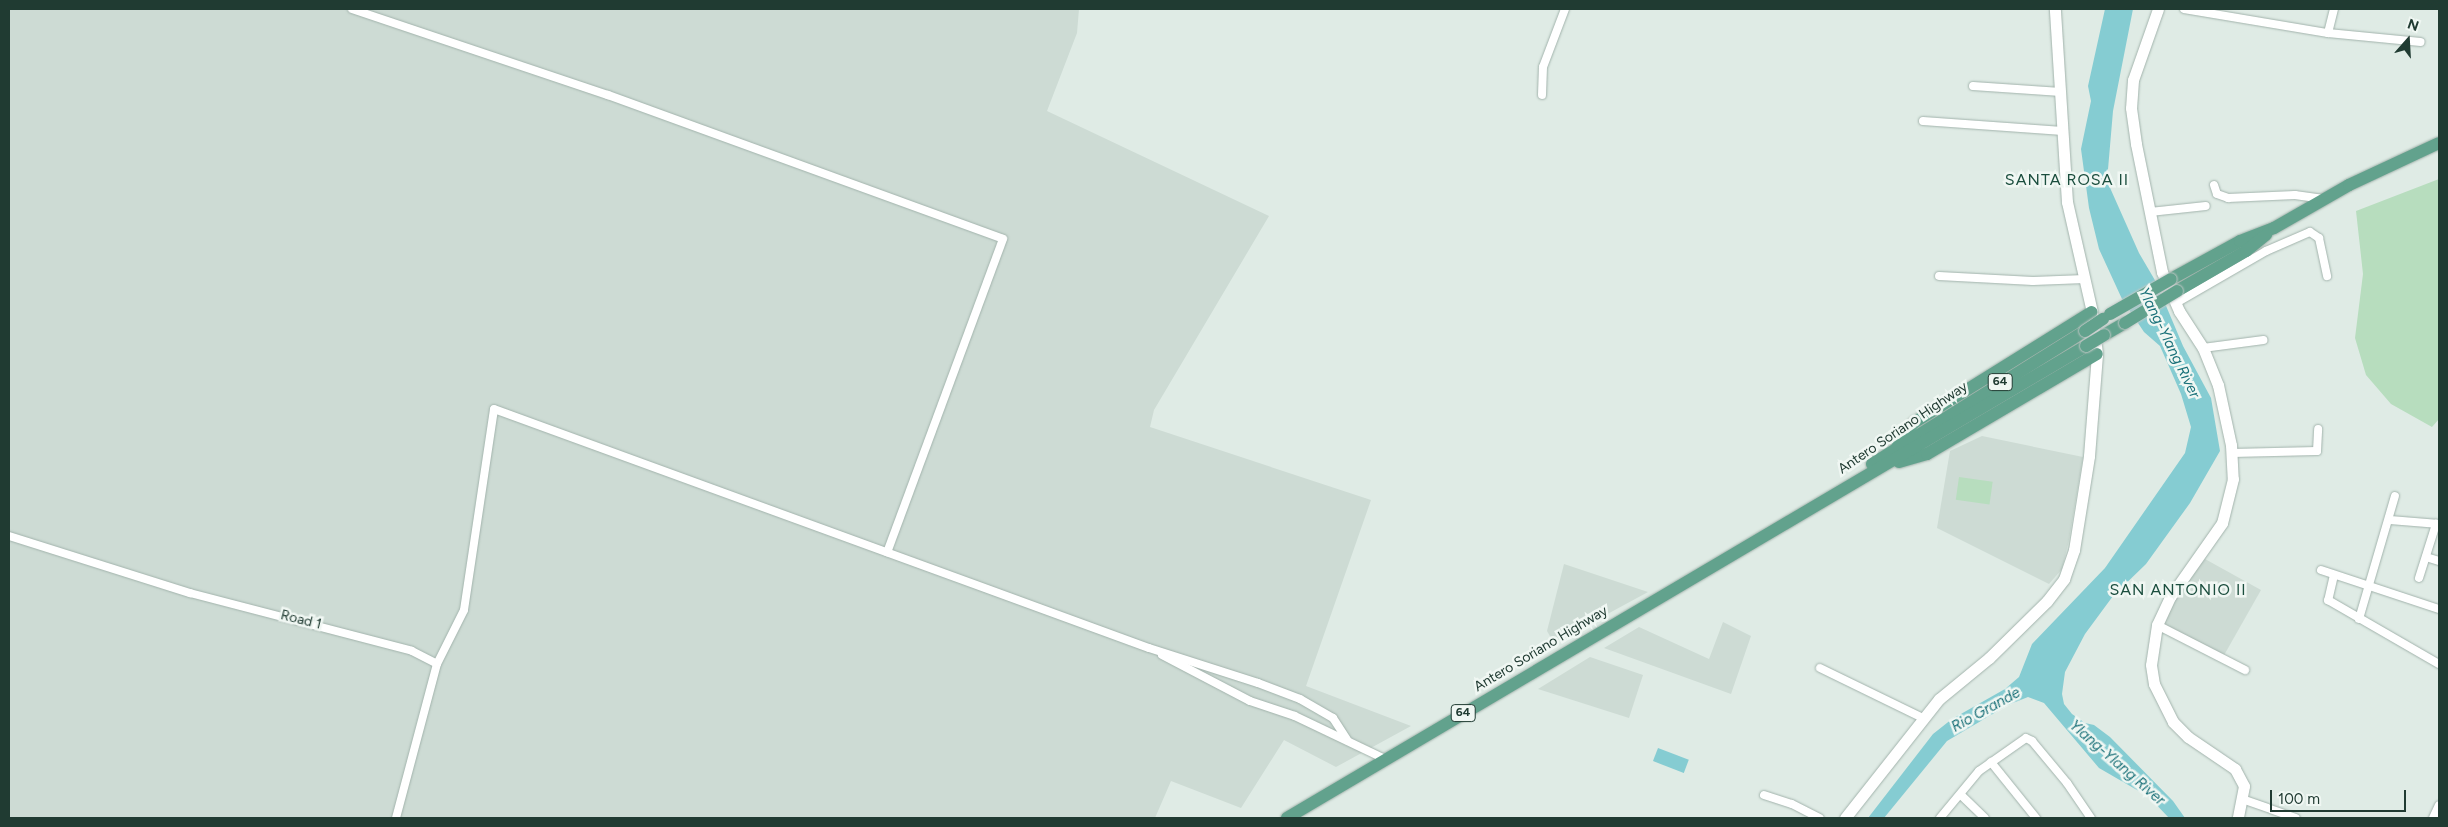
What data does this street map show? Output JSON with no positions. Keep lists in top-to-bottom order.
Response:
{
  "streets": {
    "main road": ["64", "Antero Soriano Highway"],
    "street": ["Road 1"]
  },
  "districts": ["SANTA ROSA II", "SAN ANTONIO II"],
  "water": ["Ylang-Ylang River", "Rio Grande"],
  "scale_bar": "100 m",
  "north": "top"
}
